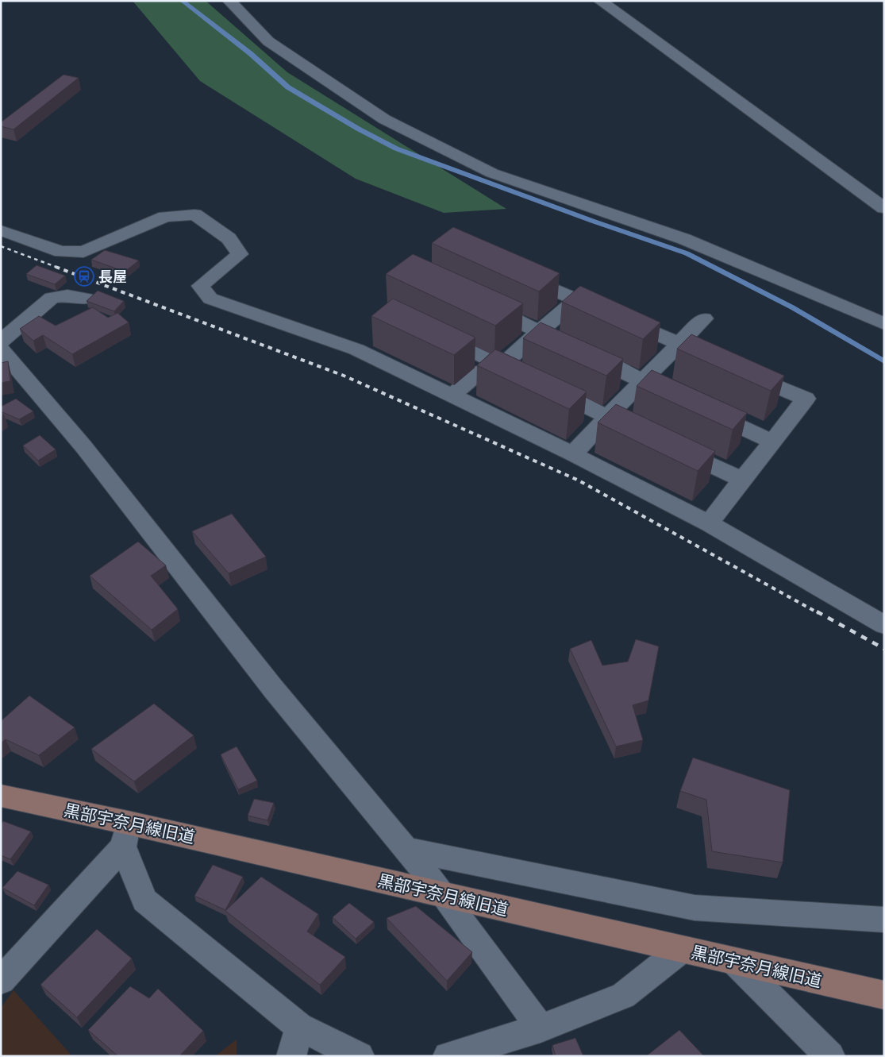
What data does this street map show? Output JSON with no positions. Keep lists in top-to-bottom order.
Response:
{
  "streets": {
    "street": ["黒部宇奈月線旧道"]
  },
  "places": {
    "station": ["長屋"]
  }
}
